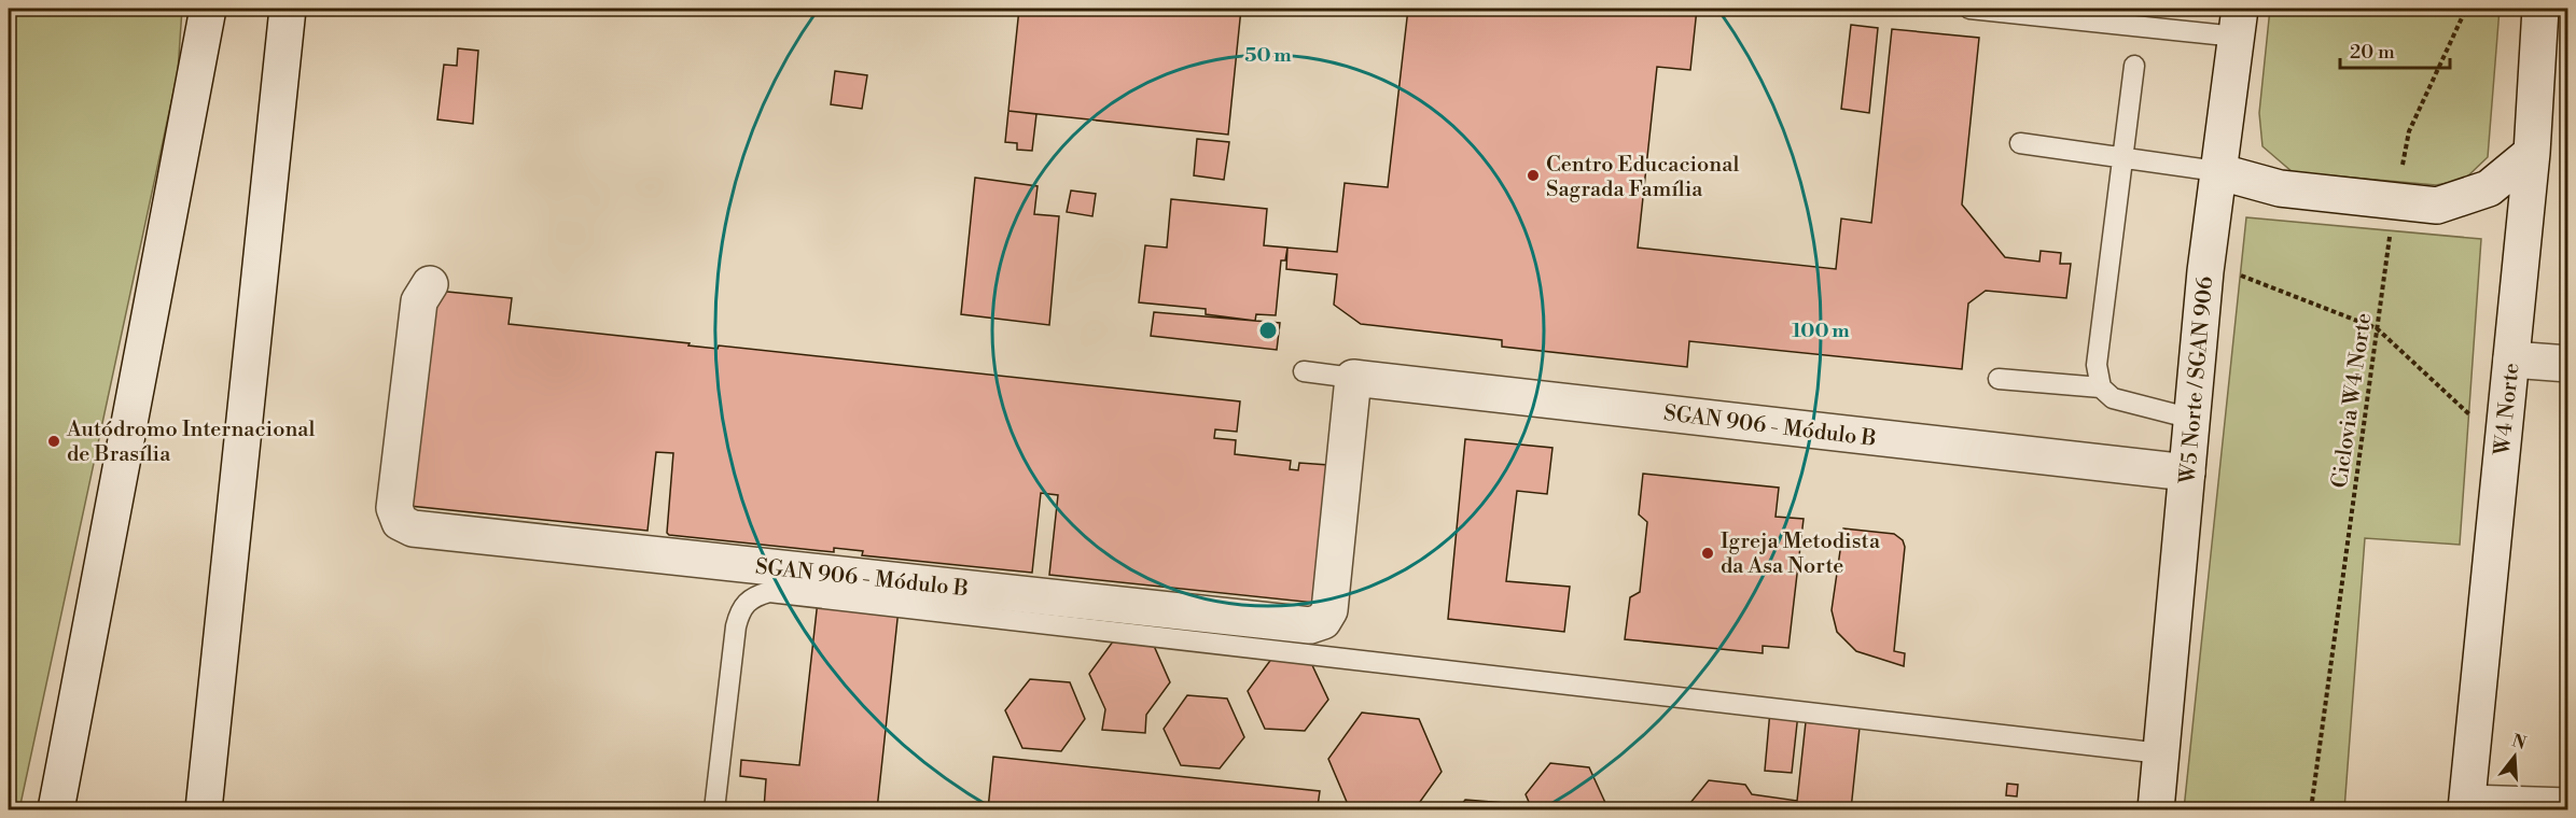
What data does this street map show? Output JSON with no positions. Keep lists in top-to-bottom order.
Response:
{
  "streets": {
    "street": ["W5 Norte / SGAN 906", "W4 Norte", "SGAN 906 - Módulo B"],
    "path": ["Ciclovia W4 Norte"]
  },
  "crossings": [
    ["W5 Norte / SGAN 906", "SGAN 906 - Módulo B"]
  ],
  "places": ["Centro Educacional Sagrada Família", "Autódromo Internacional de Brasília", "Igreja Metodista da Asa Norte"],
  "scale_bar": "20 m",
  "north": "top",
  "rings": ["50 m", "100 m"]
}
